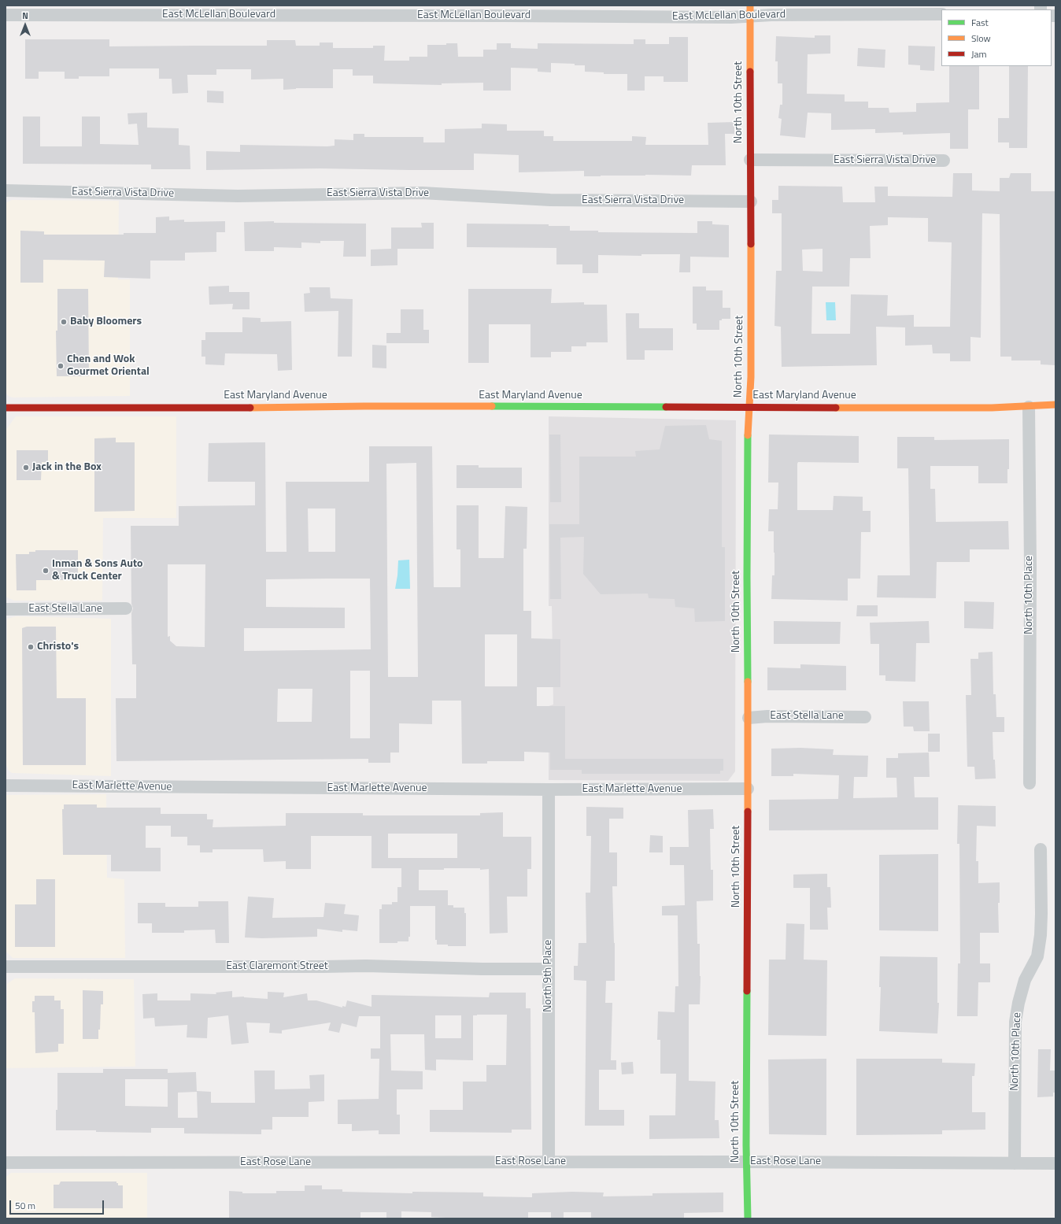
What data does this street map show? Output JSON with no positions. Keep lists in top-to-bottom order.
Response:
{
  "streets": {
    "street": [
      "East McLellan Boulevard",
      "North 10th Street",
      "East Sierra Vista Drive",
      "East Maryland Avenue",
      "North 10th Place",
      "East Stella Lane",
      "East Marlette Avenue",
      "East Claremont Street",
      "North 9th Place",
      "East Rose Lane"
    ]
  },
  "crossings": [
    ["East McLellan Boulevard", "North 10th Street"],
    ["North 10th Street", "East Sierra Vista Drive"],
    ["North 10th Street", "East Maryland Avenue"],
    ["North 10th Street", "East Stella Lane"],
    ["North 10th Street", "East Marlette Avenue"],
    ["North 10th Street", "East Rose Lane"],
    ["East Maryland Avenue", "North 10th Place"],
    ["North 10th Place", "East Rose Lane"],
    ["East Marlette Avenue", "North 9th Place"],
    ["East Claremont Street", "North 9th Place"],
    ["North 9th Place", "East Rose Lane"]
  ],
  "places": [
    "Baby Bloomers",
    "Chen and Wok Gourmet Oriental",
    "Jack in the Box",
    "Inman & Sons Auto & Truck Center",
    "Christo's"
  ],
  "legend": ["Fast", "Slow", "Jam"],
  "scale_bar": "50 m",
  "north": "top"
}
